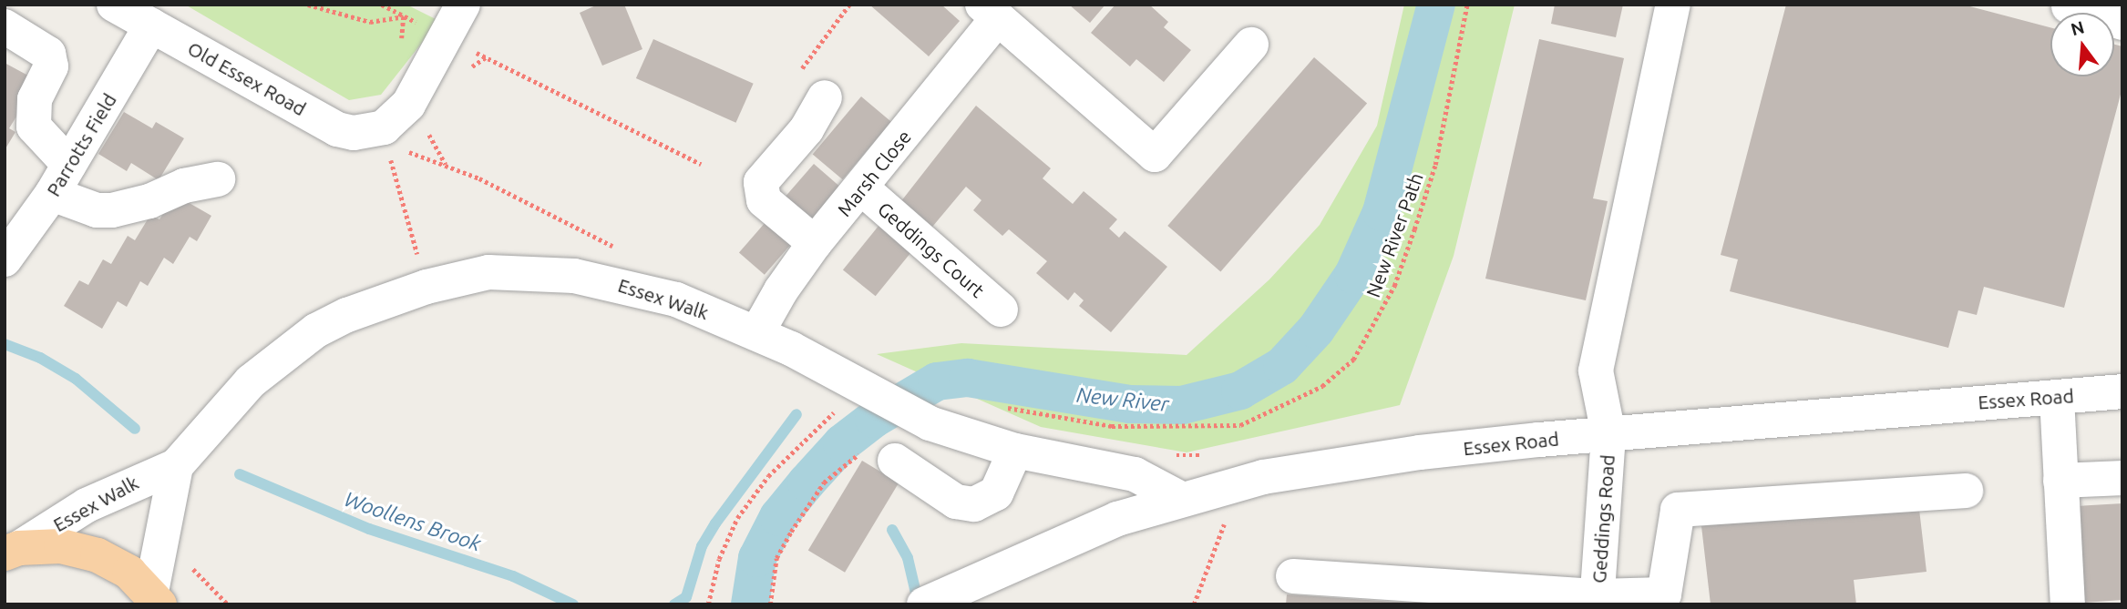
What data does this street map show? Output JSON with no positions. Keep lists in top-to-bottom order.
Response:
{
  "streets": {
    "street": [
      "Old Essex Road",
      "Parrotts Field",
      "Marsh Close",
      "Geddings Court",
      "Essex Walk",
      "Essex Road",
      "Geddings Road"
    ],
    "path": ["New River Path"]
  },
  "crossings": [
    ["Old Essex Road", "Parrotts Field"],
    ["Marsh Close", "Geddings Court"],
    ["Marsh Close", "Essex Walk"],
    ["New River Path", "Essex Walk"],
    ["Essex Walk", "Essex Road"],
    ["Essex Road", "Geddings Road"]
  ],
  "water": ["New River", "Woollens Brook"],
  "north": "top"
}
